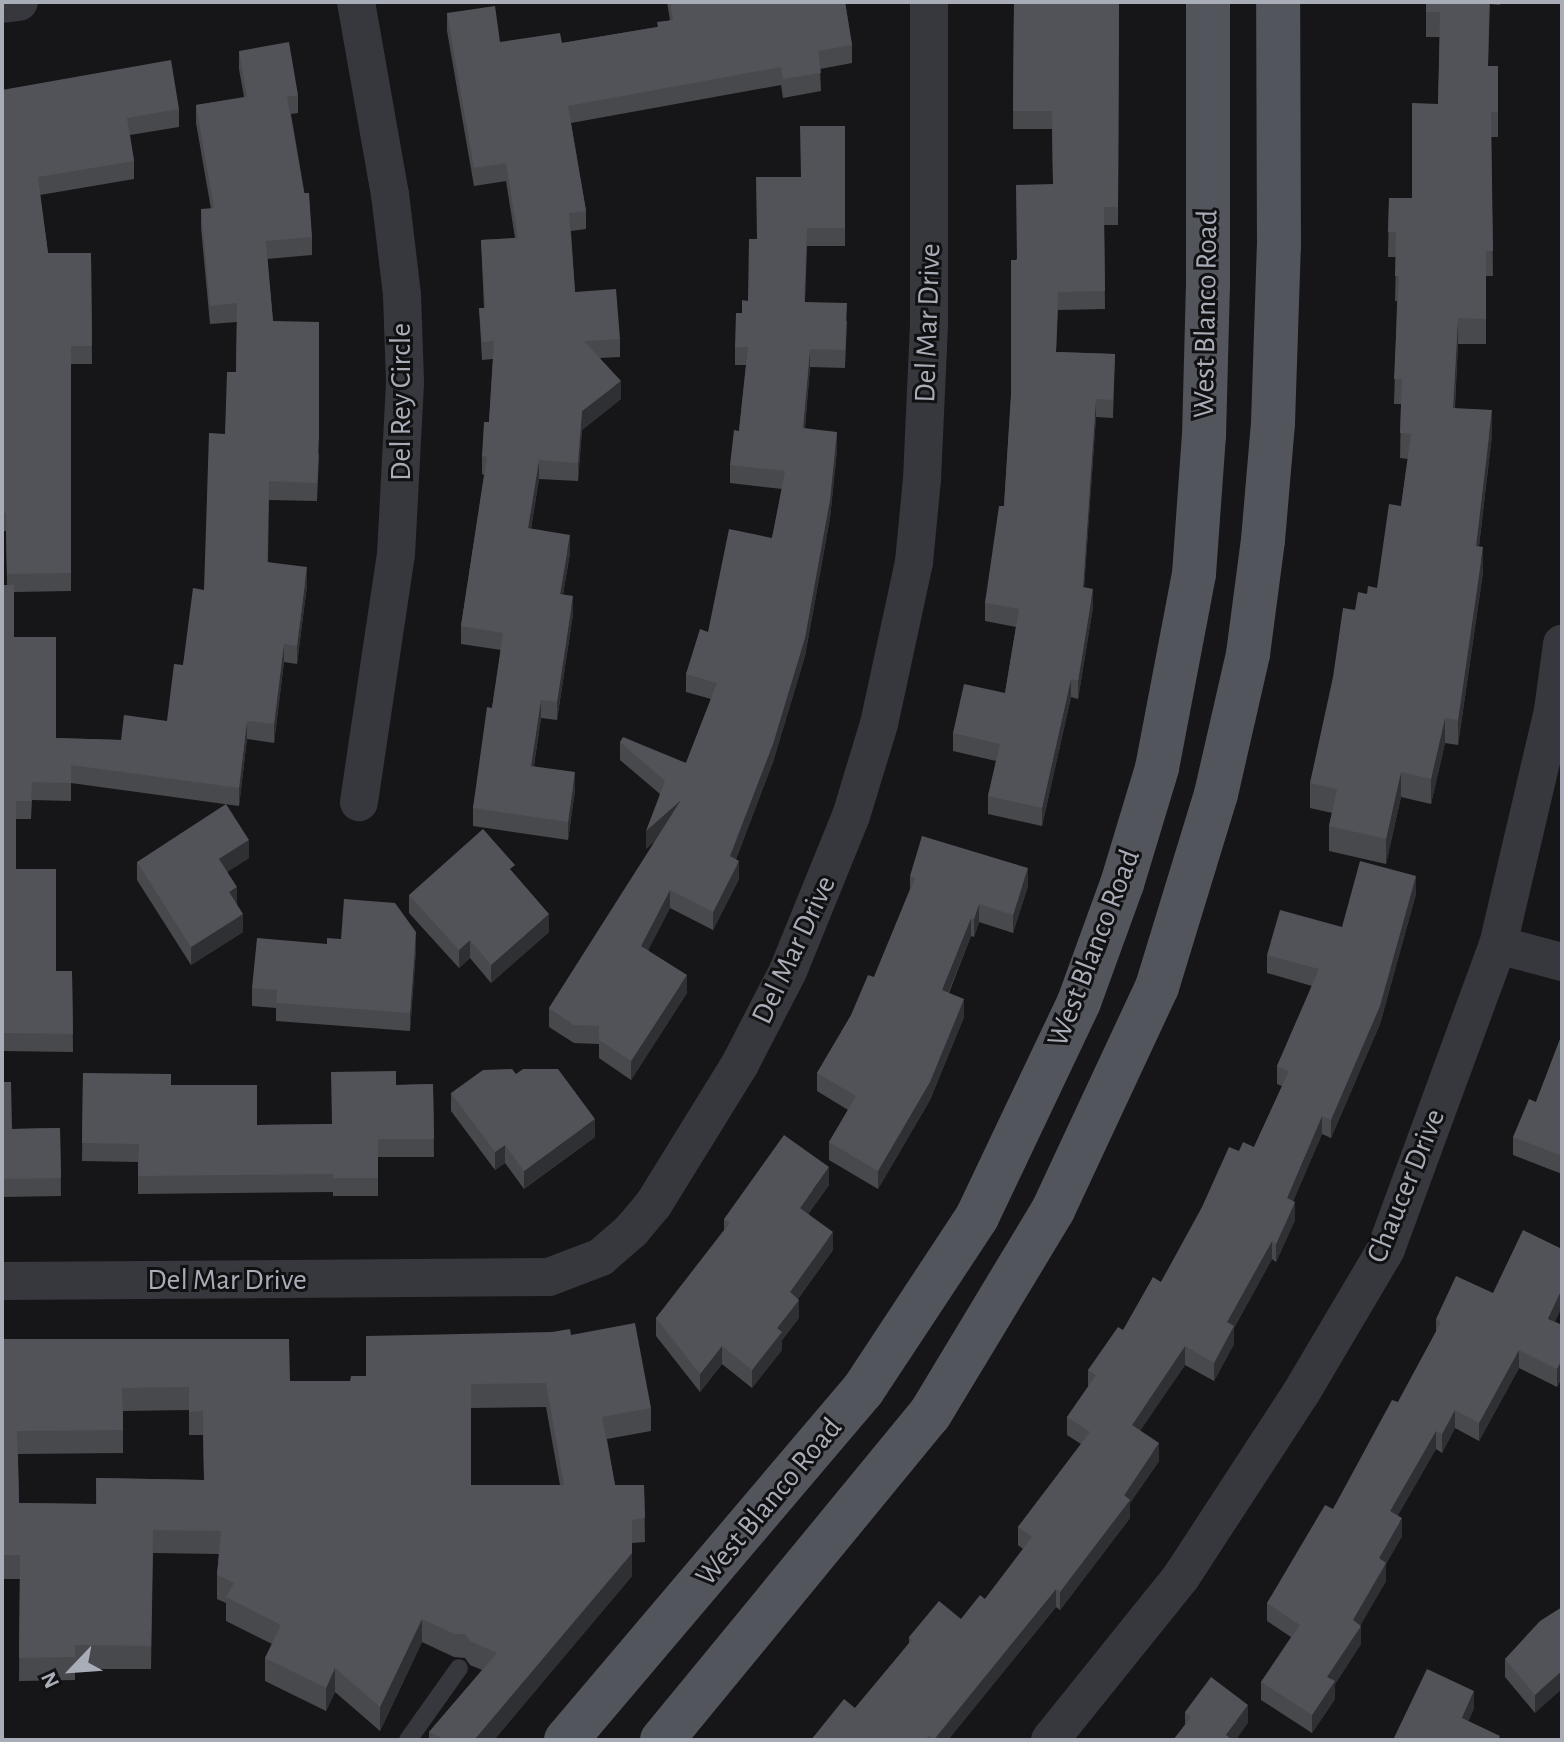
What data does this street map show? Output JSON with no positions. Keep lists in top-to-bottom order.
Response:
{
  "streets": {
    "main road": ["West Blanco Road"],
    "street": ["Del Mar Drive", "Del Rey Circle", "Chaucer Drive"]
  },
  "north": "bottom left"
}
